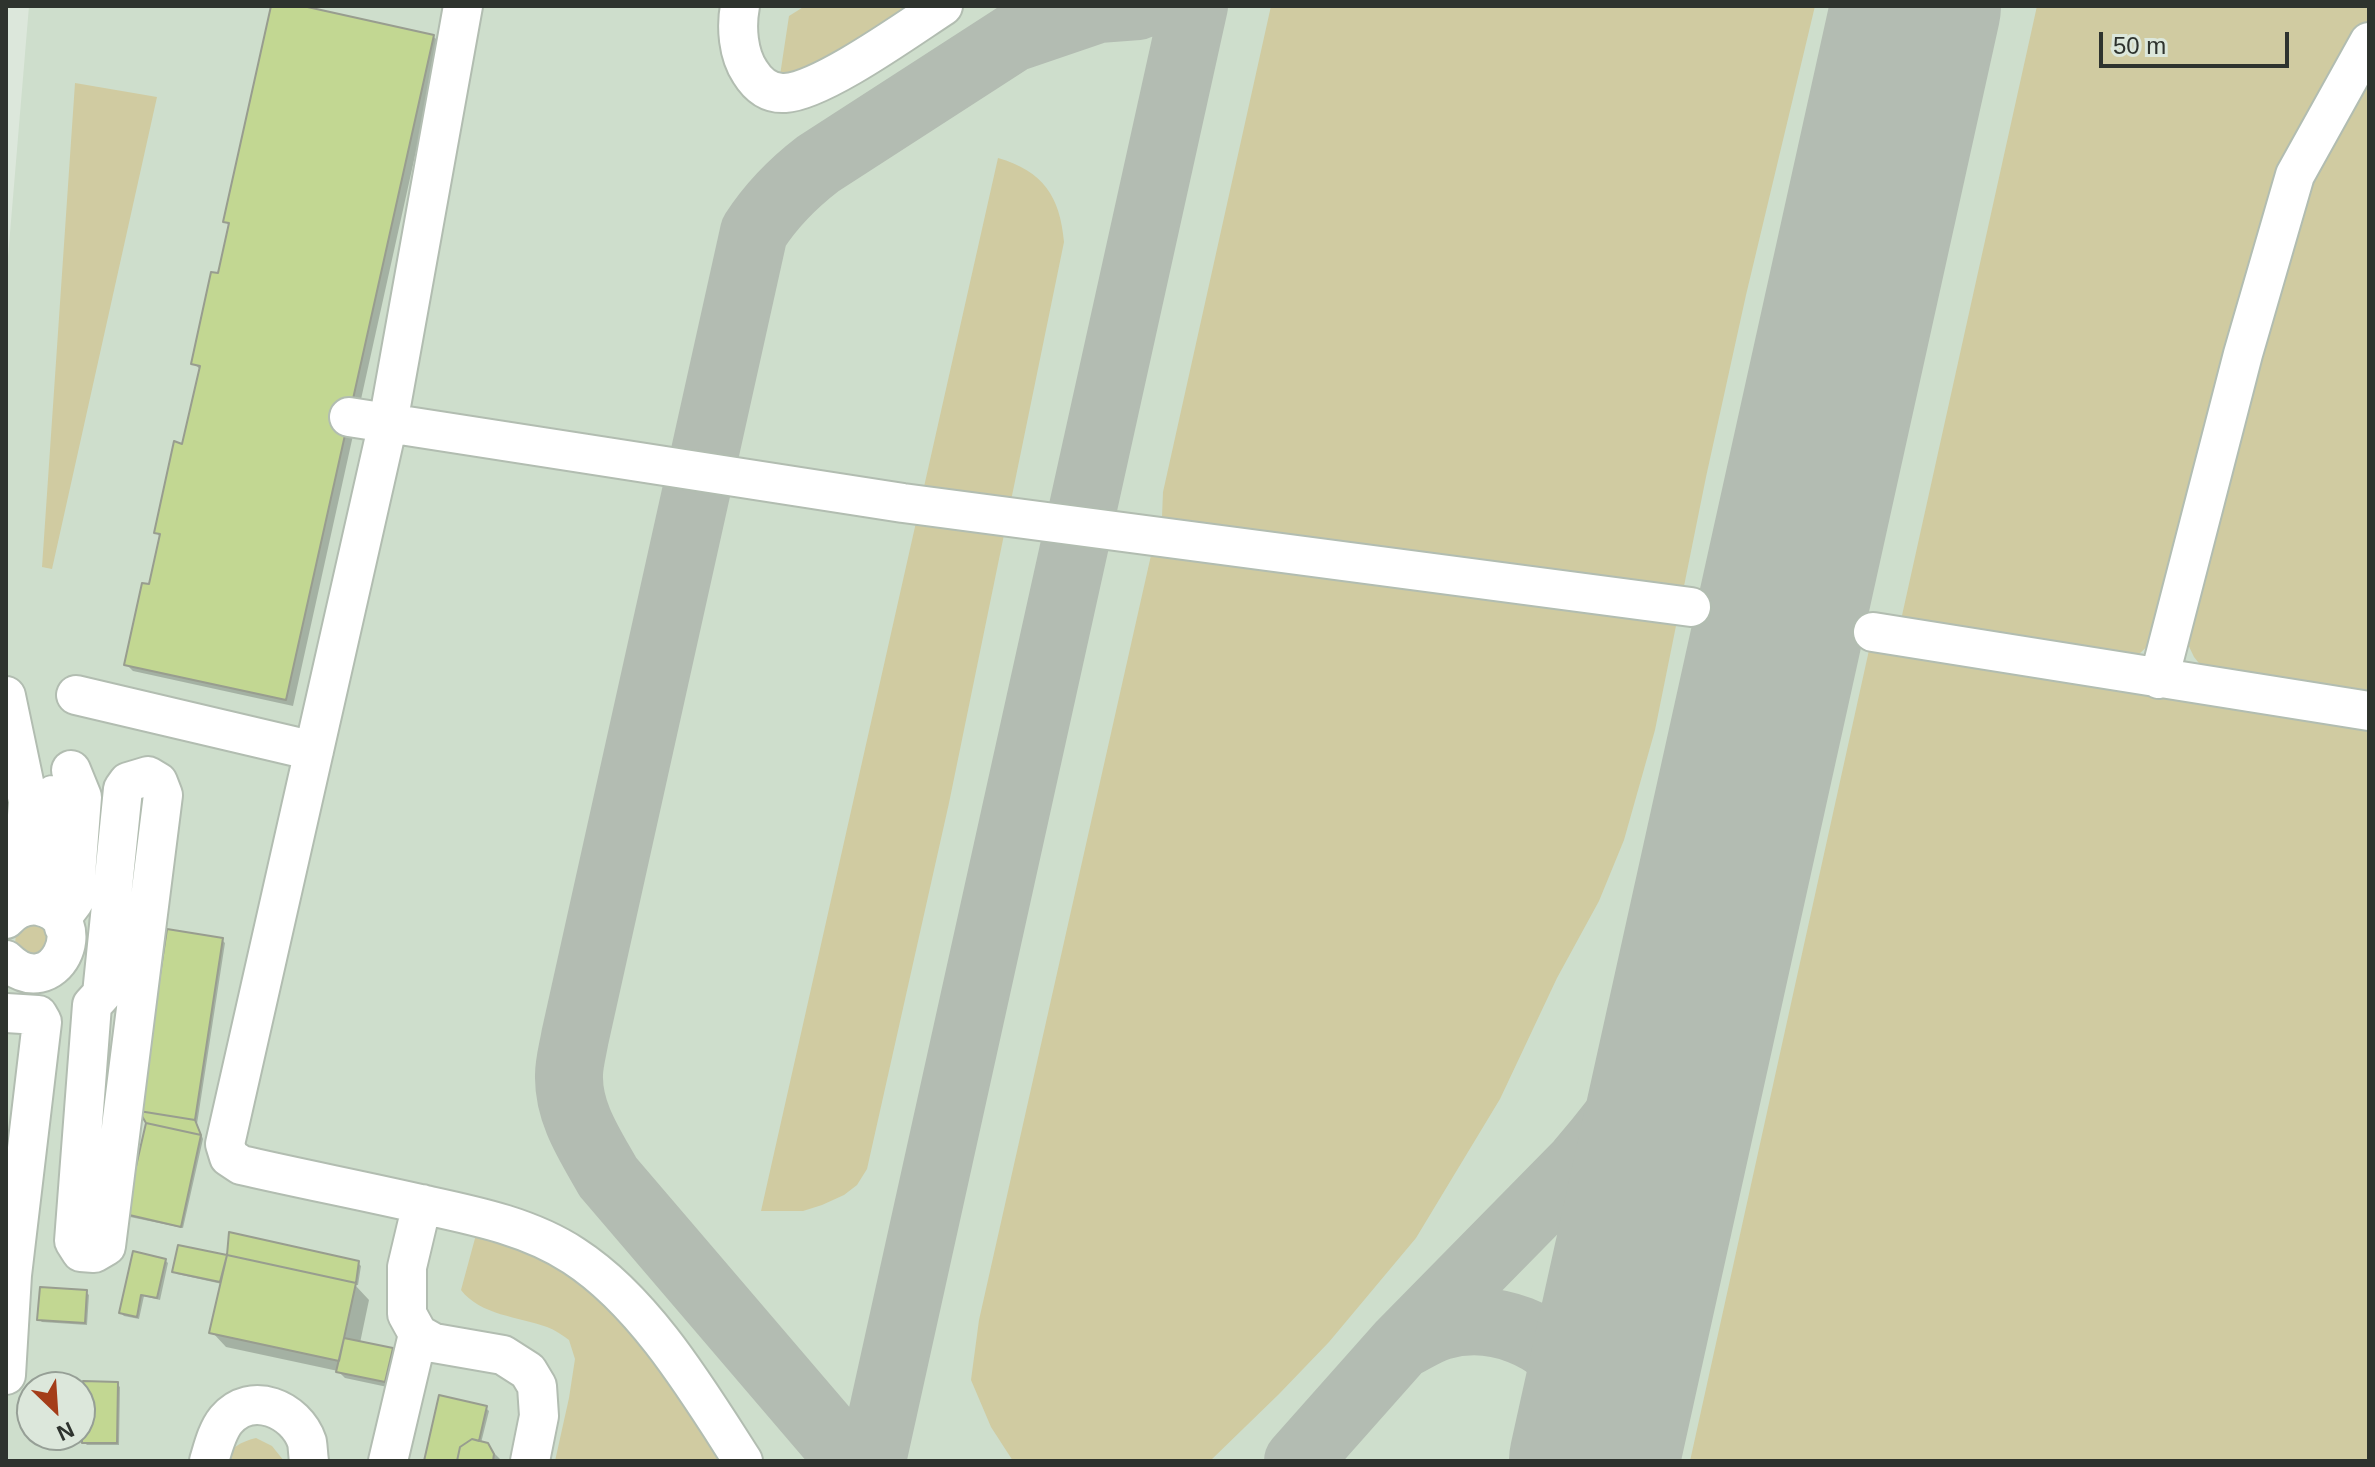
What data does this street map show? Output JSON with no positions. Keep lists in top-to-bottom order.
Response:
{
  "scale_bar": "50 m",
  "north": "bottom right"
}
